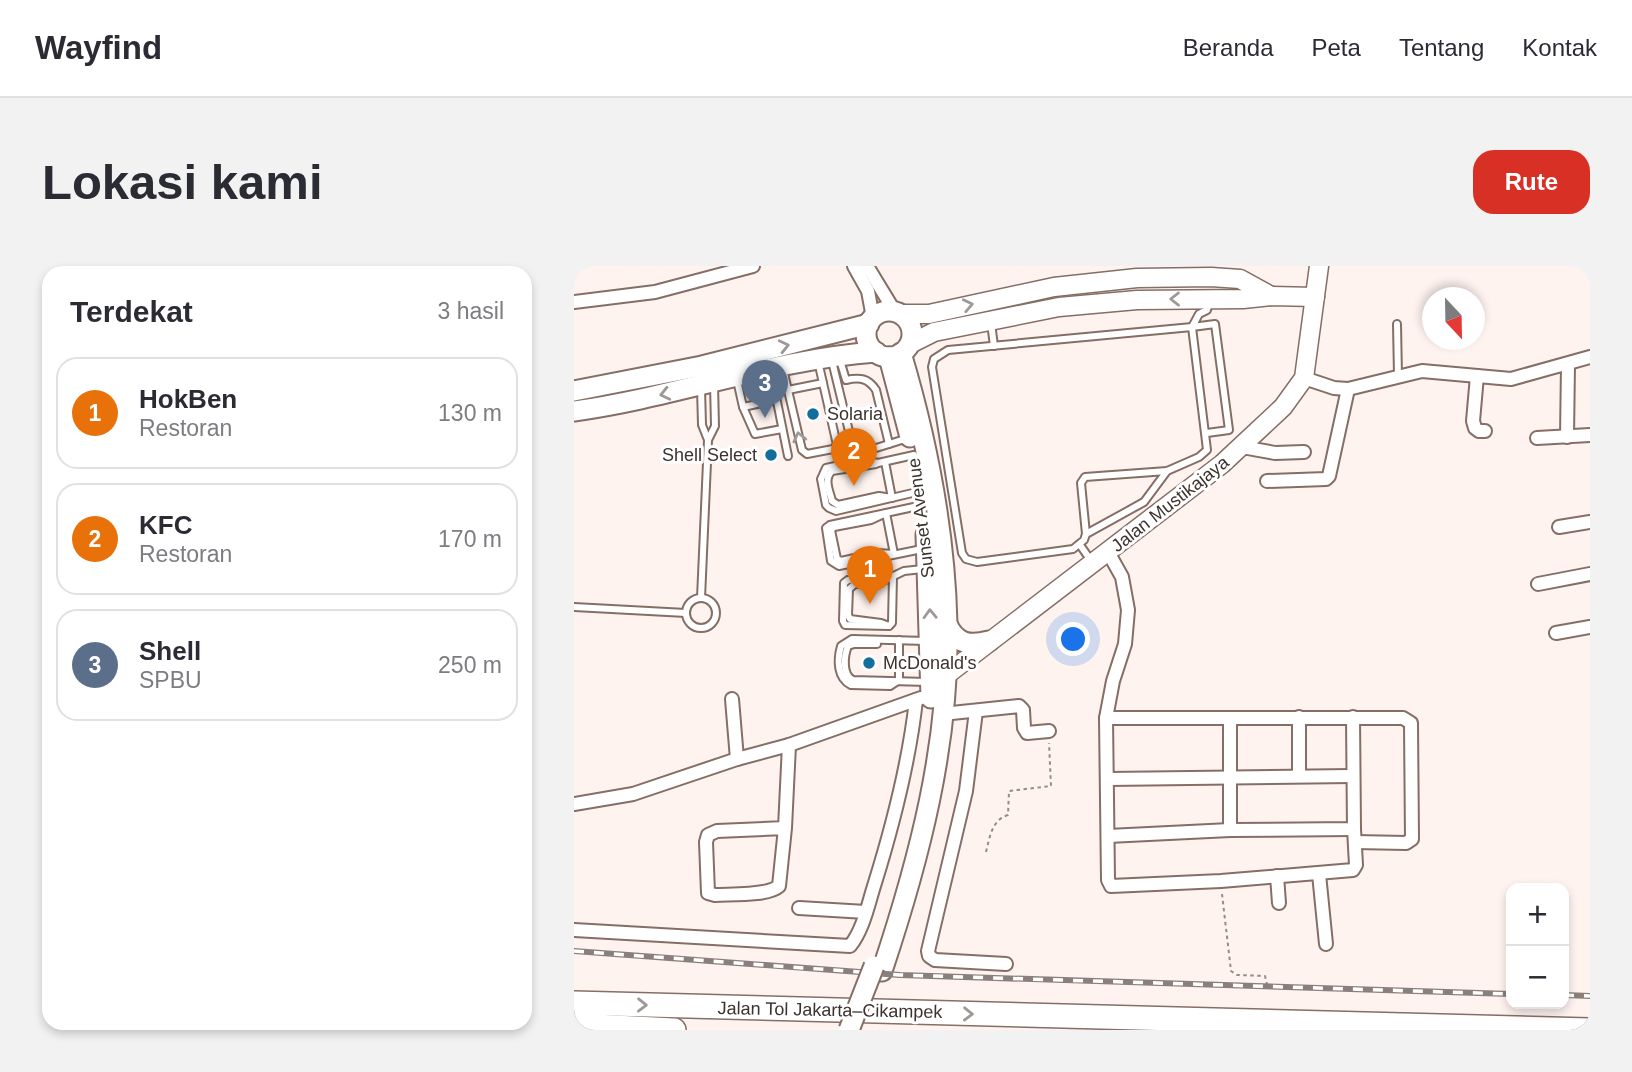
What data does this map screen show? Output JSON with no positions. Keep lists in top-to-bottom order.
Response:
{
  "streets": {
    "highway": ["Jalan Tol Jakarta–Cikampek"],
    "main road": ["Jalan Mustikajaya", "Sunset Avenue"]
  },
  "crossings": [
    ["Jalan Mustikajaya", "Sunset Avenue"]
  ],
  "one_way": ["Jalan Tol Jakarta–Cikampek"],
  "places": ["Solaria", "Shell Select", "McDonald's"],
  "north": "bottom",
  "page": {
    "header": "Wayfind",
    "nav": [
      "Beranda",
      "Peta",
      "Tentang",
      "Kontak"
    ],
    "buttons": "Rute",
    "title": "Lokasi kami",
    "heading": ["Terdekat", "3 hasil"],
    "list": [
      {
        "mark": "1",
        "name": "HokBen",
        "note": "Restoran",
        "value": "130 m"
      },
      {
        "mark": "2",
        "name": "KFC",
        "note": "Restoran",
        "value": "170 m"
      },
      {
        "mark": "3",
        "name": "Shell",
        "note": "SPBU",
        "value": "250 m"
      }
    ],
    "pins": ["3", "2", "1"],
    "map_buttons": ["+", "−"]
  }
}
